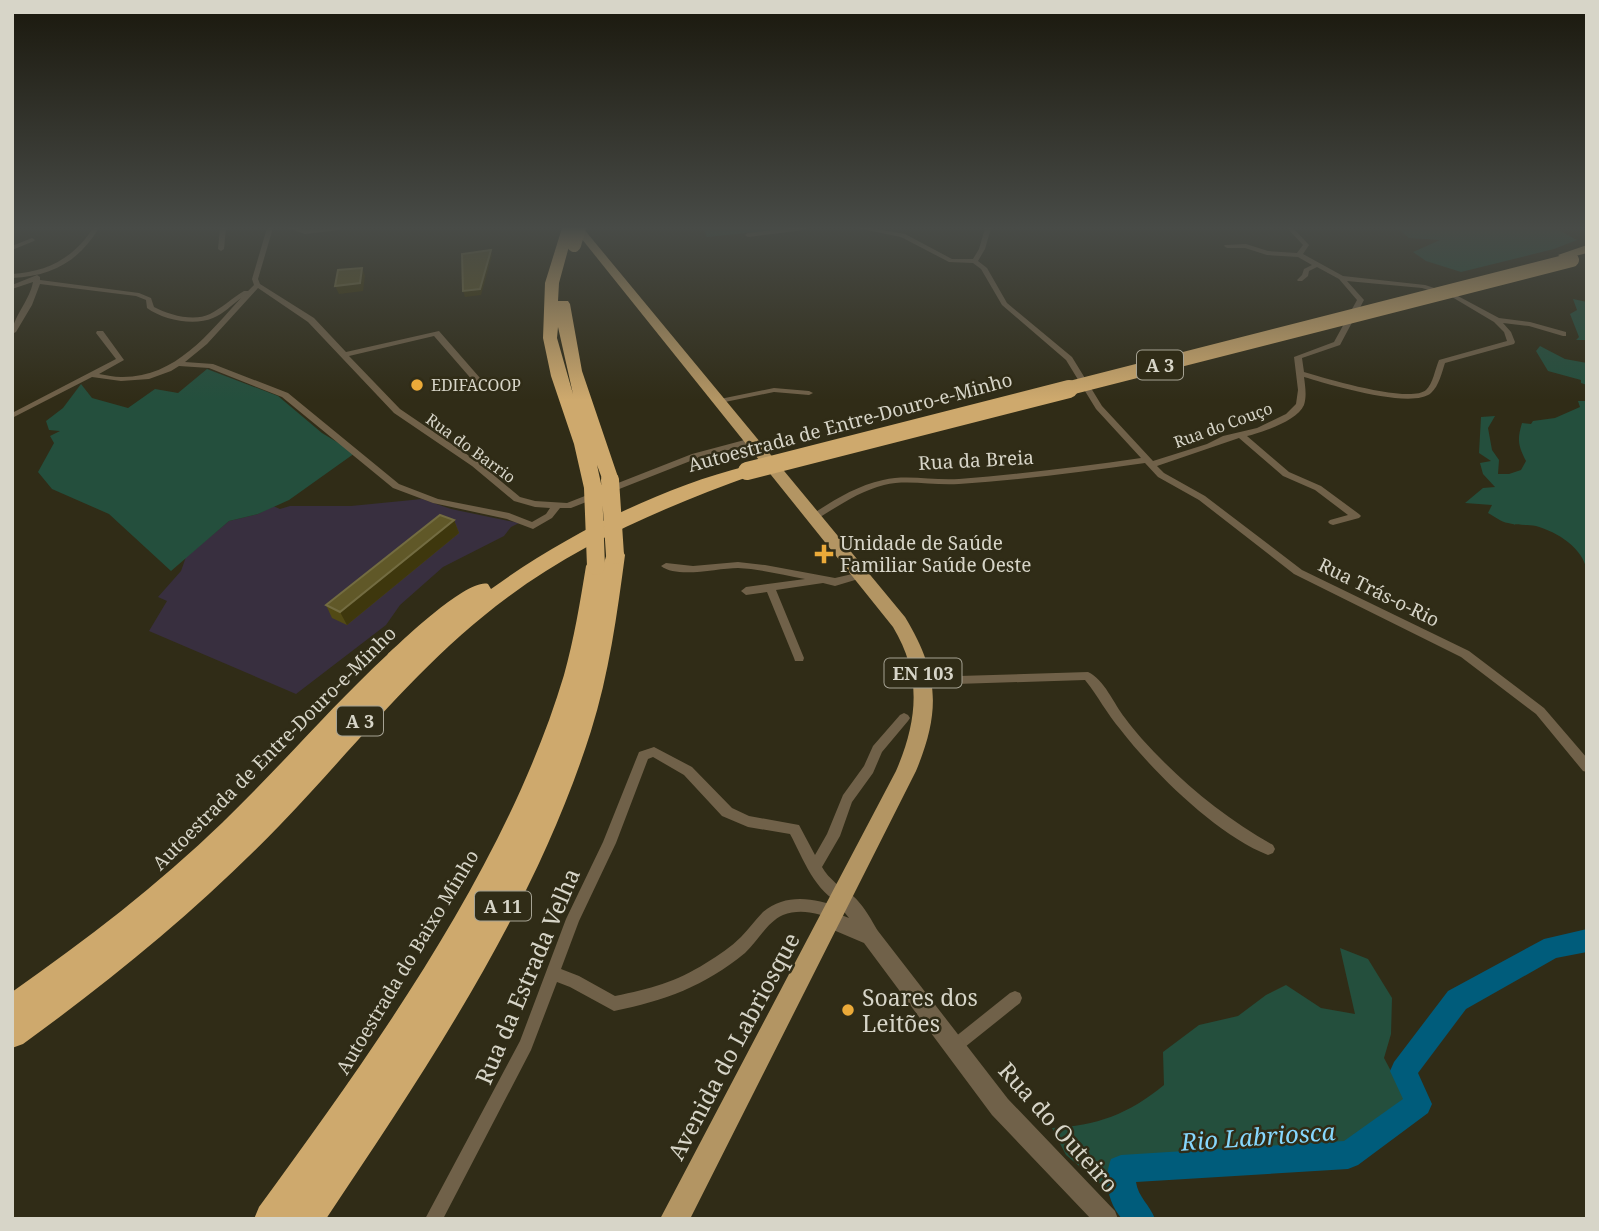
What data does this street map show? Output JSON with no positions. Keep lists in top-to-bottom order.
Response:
{
  "streets": {
    "highway": [
      "A 3",
      "Autoestrada de Entre-Douro-e-Minho",
      "A 11",
      "Autoestrada do Baixo Minho"
    ],
    "main road": ["EN 103", "Avenida do Labriosque"],
    "street": [
      "Rua do Couço",
      "Rua do Barrio",
      "Rua da Breia",
      "Rua Trás-o-Rio",
      "Rua da Estrada Velha",
      "Rua do Outeiro"
    ]
  },
  "crossings": [
    ["Rua do Couço", "Rua da Breia"],
    ["Rua do Couço", "Rua Trás-o-Rio"],
    ["Rua do Barrio", "EN 103"],
    ["Rua da Breia", "Rua Trás-o-Rio"],
    ["Rua da Breia", "EN 103"],
    ["EN 103", "Avenida do Labriosque"],
    ["EN 103", "Rua do Outeiro"],
    ["Avenida do Labriosque", "Rua do Outeiro"]
  ],
  "water": ["Rio Labriosca"],
  "places": {
    "other": ["EDIFACOOP", "Soares dos Leitões"],
    "health": ["Unidade de Saúde Familiar Saúde Oeste"]
  }
}
